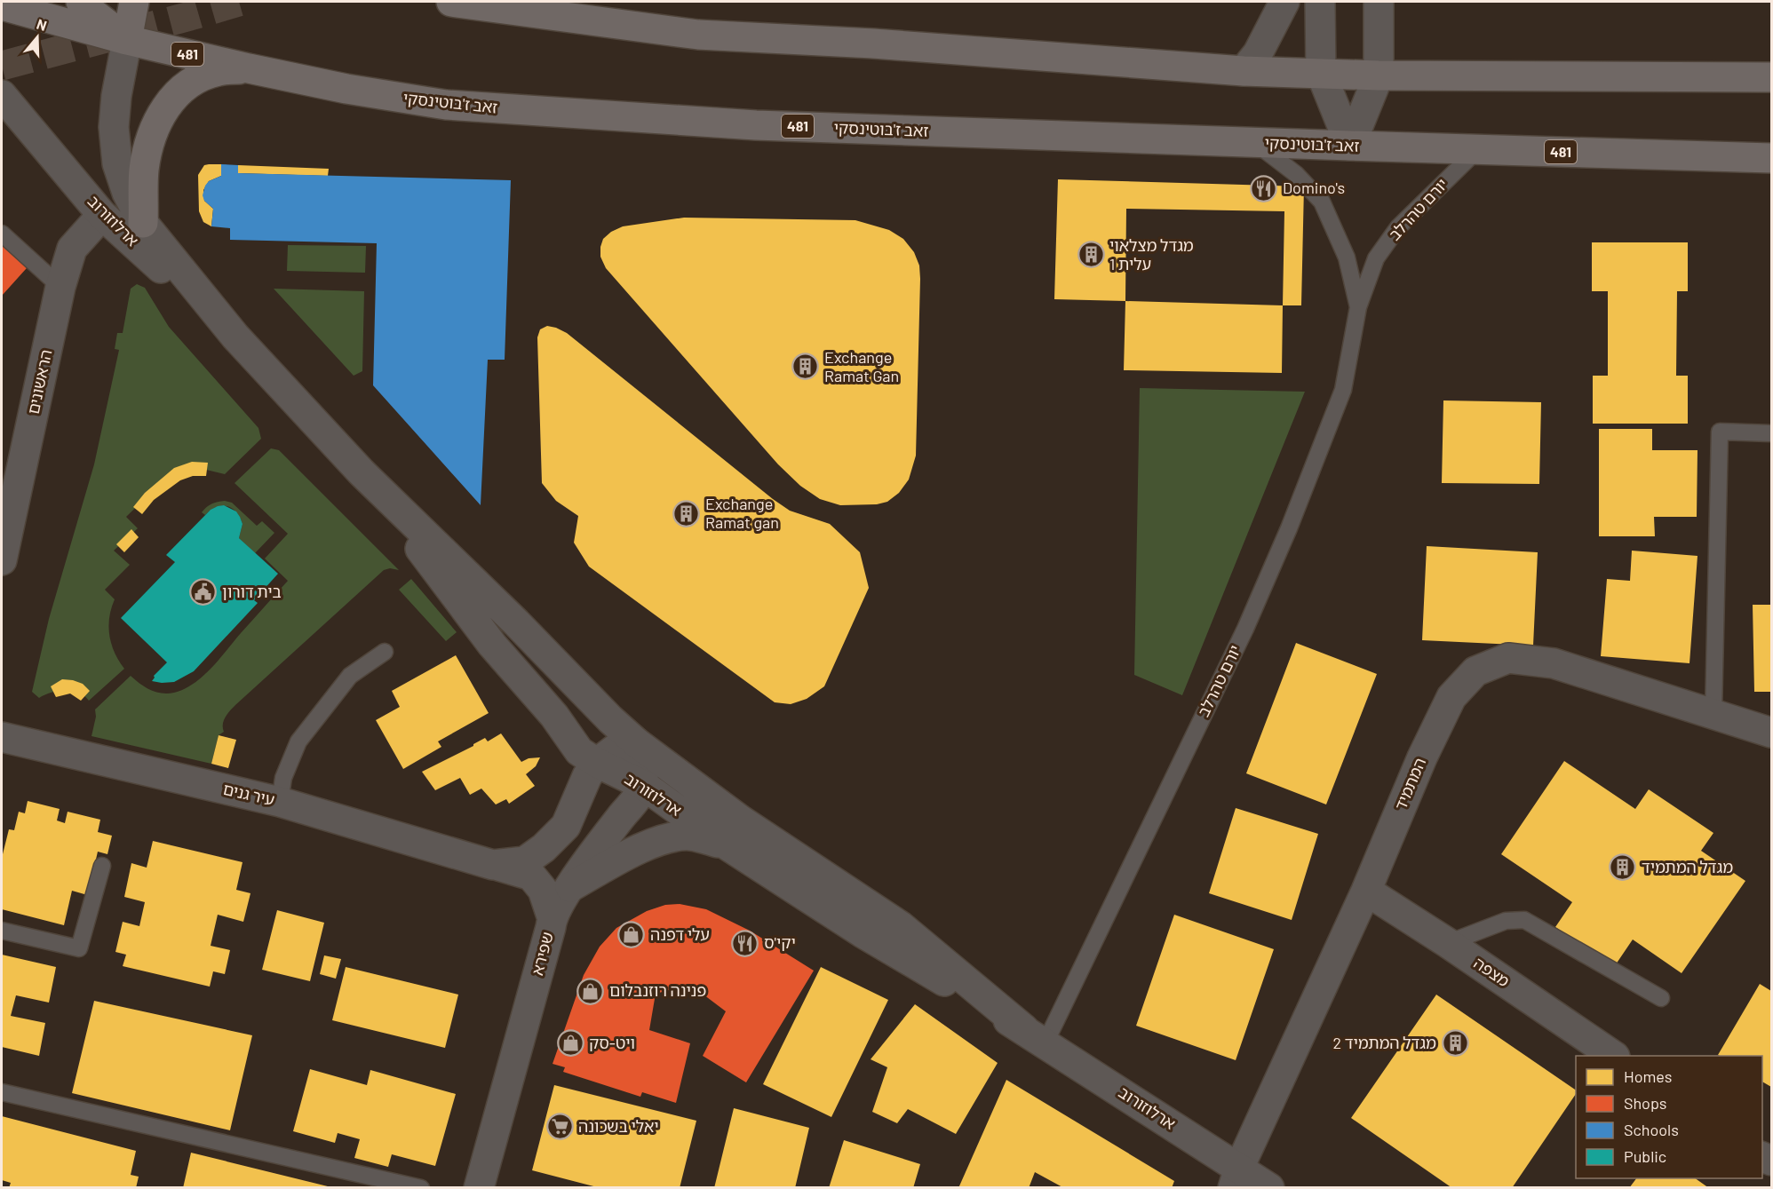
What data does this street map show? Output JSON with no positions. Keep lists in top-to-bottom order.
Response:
{
  "streets": {
    "main road": ["481", "זאב ז'בוטינסקי"],
    "street": [
      "ארלוזורוב",
      "הראשונים",
      "המתמיד",
      "עיר גנים",
      "שפירא",
      "מצפה"
    ],
    "lane": ["יורם טהרלב"]
  },
  "crossings": [
    ["זאב ז'בוטינסקי", "יורם טהרלב"],
    ["זאב ז'בוטינסקי", "ארלוזורוב"],
    ["יורם טהרלב", "ארלוזורוב"],
    ["ארלוזורוב", "הראשונים"],
    ["ארלוזורוב", "המתמיד"],
    ["ארלוזורוב", "עיר גנים"],
    ["ארלוזורוב", "שפירא"],
    ["המתמיד", "מצפה"],
    ["עיר גנים", "שפירא"]
  ],
  "places": {
    "restaurant": ["Domino's", "יקי'ס"],
    "building": [
      "מגדל מצלאוי עלית 1",
      "Exchange Ramat Gan",
      "Exchange Ramat gan",
      "מגדל המתמיד",
      "מגדל המתמיד 2"
    ],
    "public building": ["בית דורון"],
    "shop": ["עלי דפנה", "פנינה רוזנבלום", "ויט-סק"],
    "supermarket": ["יאלי בשכונה"]
  },
  "legend": [
    "Homes",
    "Shops",
    "Schools",
    "Public"
  ],
  "north": "top"
}
